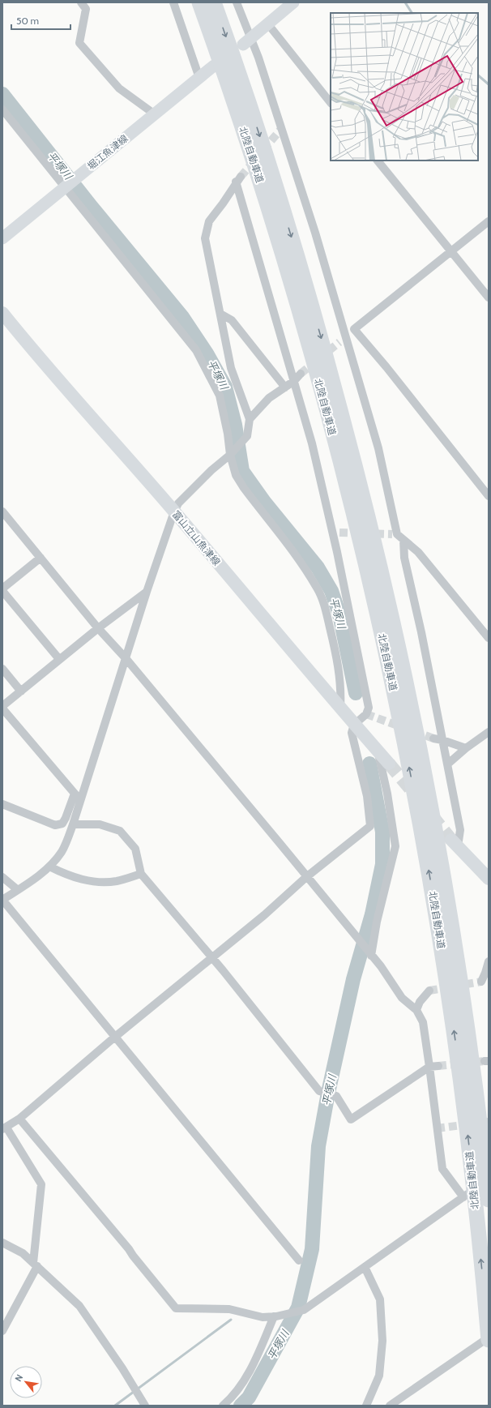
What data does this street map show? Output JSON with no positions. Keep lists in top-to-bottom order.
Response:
{
  "streets": {
    "highway": ["北陸自動車道"],
    "main road": ["堀江魚津線", "富山立山魚津線"]
  },
  "water": ["平塚川"],
  "scale_bar": "50 m",
  "north": "top left"
}
